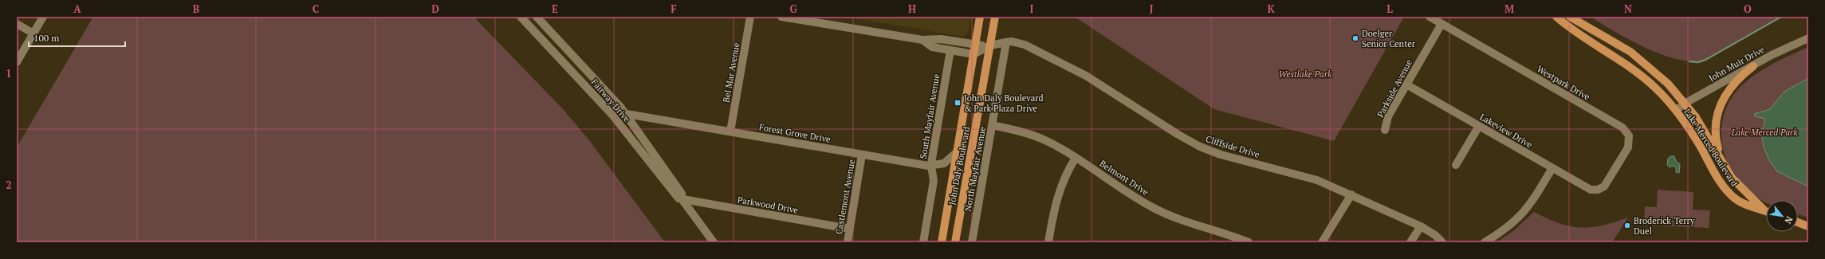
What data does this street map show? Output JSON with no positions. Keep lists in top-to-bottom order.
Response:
{
  "streets": {
    "main road": ["Lake Merced Boulevard", "John Daly Boulevard"],
    "street": [
      "John Muir Drive",
      "Bel Mar Avenue",
      "Westpark Drive",
      "Parkside Avenue",
      "Fairway Drive",
      "South Mayfair Avenue",
      "Lakeview Drive",
      "Forest Grove Drive",
      "Cliffside Drive",
      "North Mayfair Avenue",
      "Belmont Drive",
      "Castlemont Avenue",
      "Parkwood Drive"
    ]
  },
  "crossings": [
    ["John Muir Drive", "Lake Merced Boulevard"],
    ["Bel Mar Avenue", "Forest Grove Drive"],
    ["Westpark Drive", "Parkside Avenue"],
    ["Westpark Drive", "Lakeview Drive"],
    ["Parkside Avenue", "Lakeview Drive"],
    ["Fairway Drive", "Forest Grove Drive"],
    ["Fairway Drive", "Parkwood Drive"],
    ["South Mayfair Avenue", "Forest Grove Drive"],
    ["Forest Grove Drive", "John Daly Boulevard"],
    ["Forest Grove Drive", "Castlemont Avenue"],
    ["Cliffside Drive", "John Daly Boulevard"],
    ["Cliffside Drive", "North Mayfair Avenue"],
    ["North Mayfair Avenue", "Belmont Drive"],
    ["Castlemont Avenue", "Parkwood Drive"]
  ],
  "parks": ["Westlake Park", "Lake Merced Park"],
  "places": {
    "other": ["Doelger Senior Center", "Broderick-Terry Duel"],
    "transit": ["John Daly Boulevard & Park Plaza Drive"]
  },
  "scale_bar": "100 m",
  "north": "bottom right",
  "grid": {
    "columns": [
      "A",
      "B",
      "C",
      "D",
      "E",
      "F",
      "G",
      "H",
      "I",
      "J",
      "K",
      "L",
      "M",
      "N",
      "O"
    ],
    "rows": ["1", "2"]
  }
}
